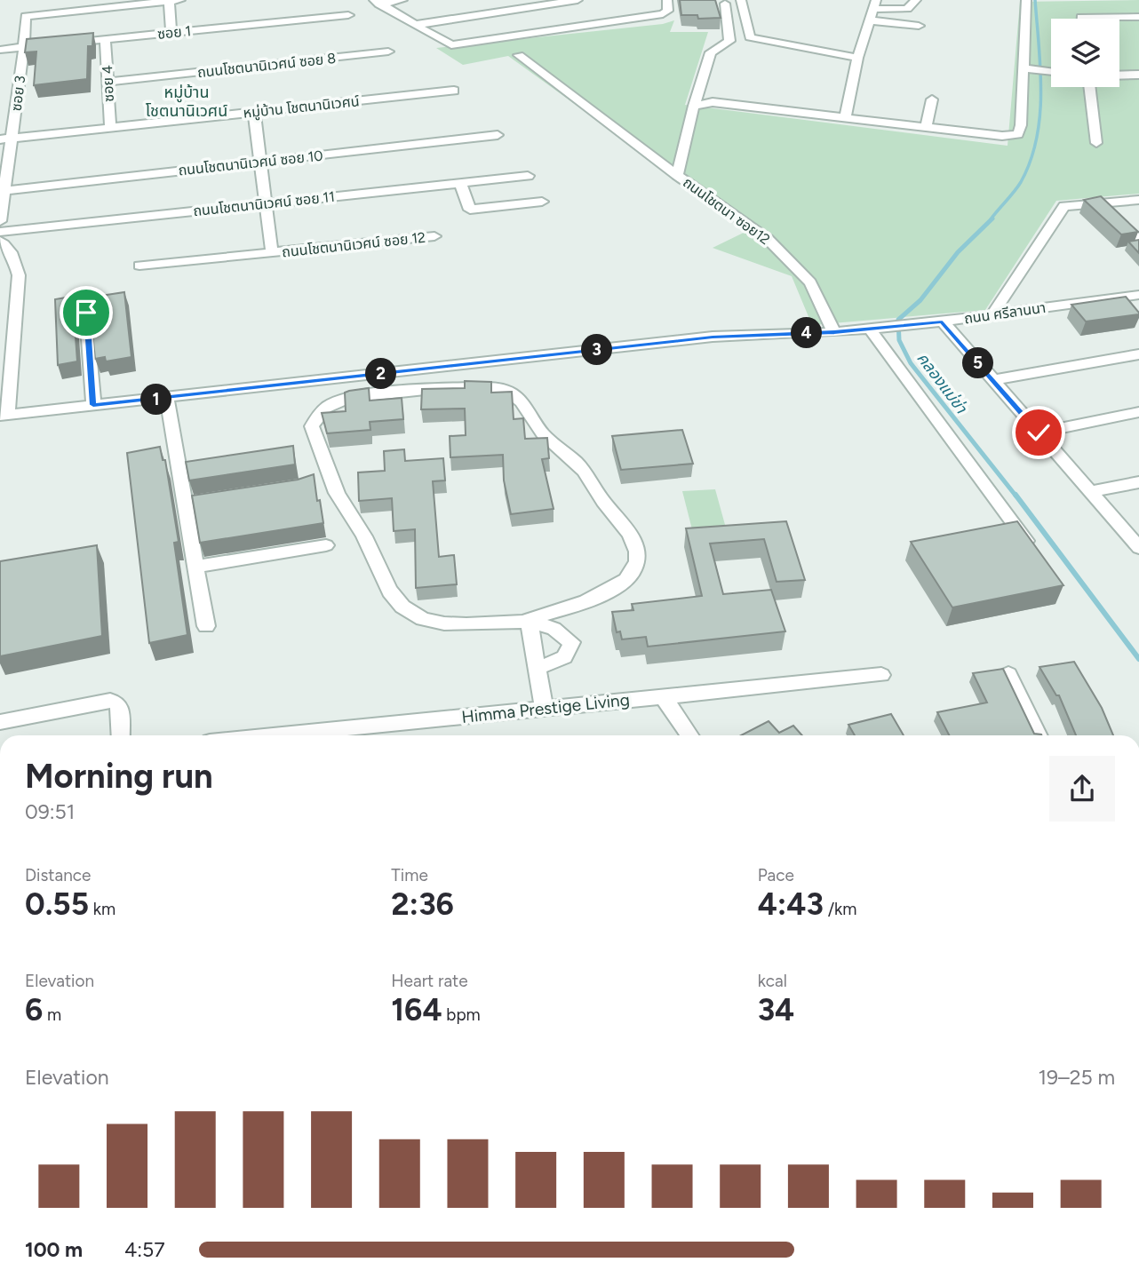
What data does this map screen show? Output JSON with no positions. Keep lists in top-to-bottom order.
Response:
{
  "streets": {
    "street": [
      "ซอย 1",
      "ถนนโชตนานิเวศน์ ซอย 8",
      "ซอย 4",
      "ซอย 3",
      "หมู่บ้าน โชตนานิเวศน์",
      "ถนนโชตนานิเวศน์ ซอย 10",
      "ถนนโชตนานิเวศน์ ซอย 11",
      "ถนนโชตนา ซอย12",
      "ถนนโชตนานิเวศน์ ซอย 12",
      "ถนน ศรีลานนา",
      "Himma Prestige Living"
    ]
  },
  "crossings": [
    ["ซอย 1", "ซอย 4"],
    ["ถนนโชตนานิเวศน์ ซอย 8", "ซอย 4"],
    ["ซอย 4", "หมู่บ้าน โชตนานิเวศน์"],
    ["ซอย 3", "หมู่บ้าน โชตนานิเวศน์"],
    ["ซอย 3", "ถนนโชตนานิเวศน์ ซอย 10"],
    ["หมู่บ้าน โชตนานิเวศน์", "ถนนโชตนานิเวศน์ ซอย 12"],
    ["ถนนโชตนานิเวศน์ ซอย 10", "ถนนโชตนานิเวศน์ ซอย 12"],
    ["ถนนโชตนานิเวศน์ ซอย 11", "ถนนโชตนานิเวศน์ ซอย 12"],
    ["ถนนโชตนา ซอย12", "ถนน ศรีลานนา"]
  ],
  "districts": ["หมู่บ้าน โชตนานิเวศน์"],
  "water": ["คลองแม่ข่า"],
  "page": {
    "pins": [
      "4",
      "3",
      "5",
      "2",
      "1"
    ],
    "heading": ["Morning run", "09:51"],
    "stats": [
      ["Distance", "0.55 km"],
      ["Time", "2:36"],
      ["Pace", "4:43 /km"],
      ["Elevation", "6 m"],
      ["Heart rate", "164 bpm"],
      ["kcal", "34"]
    ],
    "chart": ["Elevation", "19–25 m"],
    "list": [
      {
        "name": "100 m",
        "note": "4:57"
      }
    ]
  }
}
